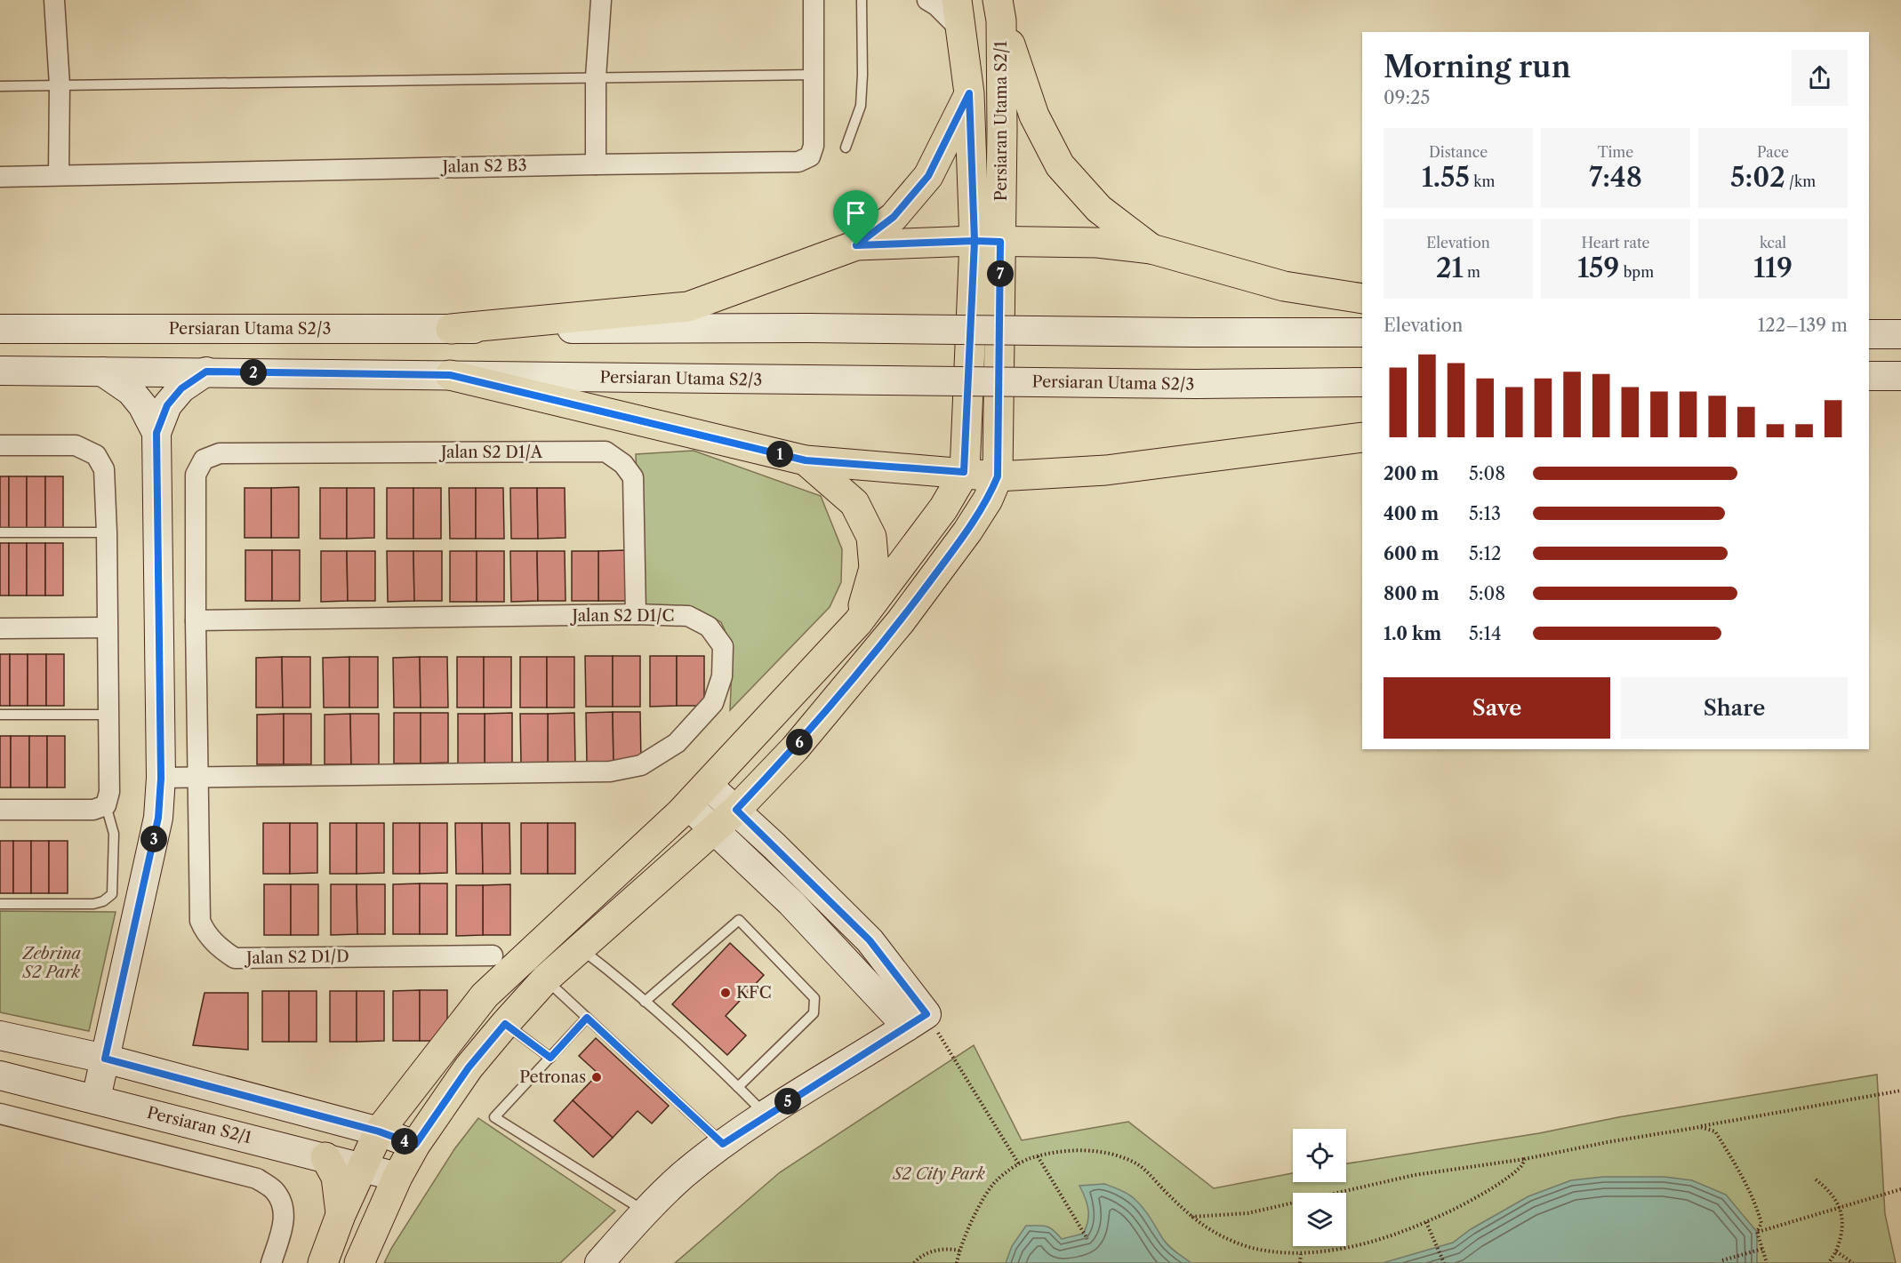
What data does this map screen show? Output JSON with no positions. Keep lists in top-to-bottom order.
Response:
{
  "streets": {
    "main road": ["Persiaran Utama S2/1", "Persiaran Utama S2/3", "Persiaran S2/1"],
    "street": [
      "Jalan S2 B3",
      "Jalan S2 D1/A",
      "Jalan S2 D1/C",
      "Jalan S2 D1/D"
    ]
  },
  "crossings": [
    ["Jalan S2 D1/A", "Jalan S2 D1/C"],
    ["Jalan S2 D1/A", "Jalan S2 D1/D"],
    ["Jalan S2 D1/C", "Jalan S2 D1/D"]
  ],
  "parks": ["Zebrina S2 Park", "S2 City Park"],
  "places": ["KFC", "Petronas"],
  "page": {
    "heading": ["Morning run", "09:25"],
    "stats": [
      ["Distance", "1.55 km"],
      ["Time", "7:48"],
      ["Pace", "5:02 /km"],
      ["Elevation", "21 m"],
      ["Heart rate", "159 bpm"],
      ["kcal", "119"]
    ],
    "pins": [
      "7",
      "2",
      "1",
      "6",
      "3",
      "5",
      "4"
    ],
    "chart": ["Elevation", "122–139 m"],
    "list": [
      {
        "name": "200 m",
        "note": "5:08"
      },
      {
        "name": "400 m",
        "note": "5:13"
      },
      {
        "name": "600 m",
        "note": "5:12"
      },
      {
        "name": "800 m",
        "note": "5:08"
      },
      {
        "name": "1.0 km",
        "note": "5:14"
      }
    ],
    "buttons": ["Save", "Share"]
  }
}
